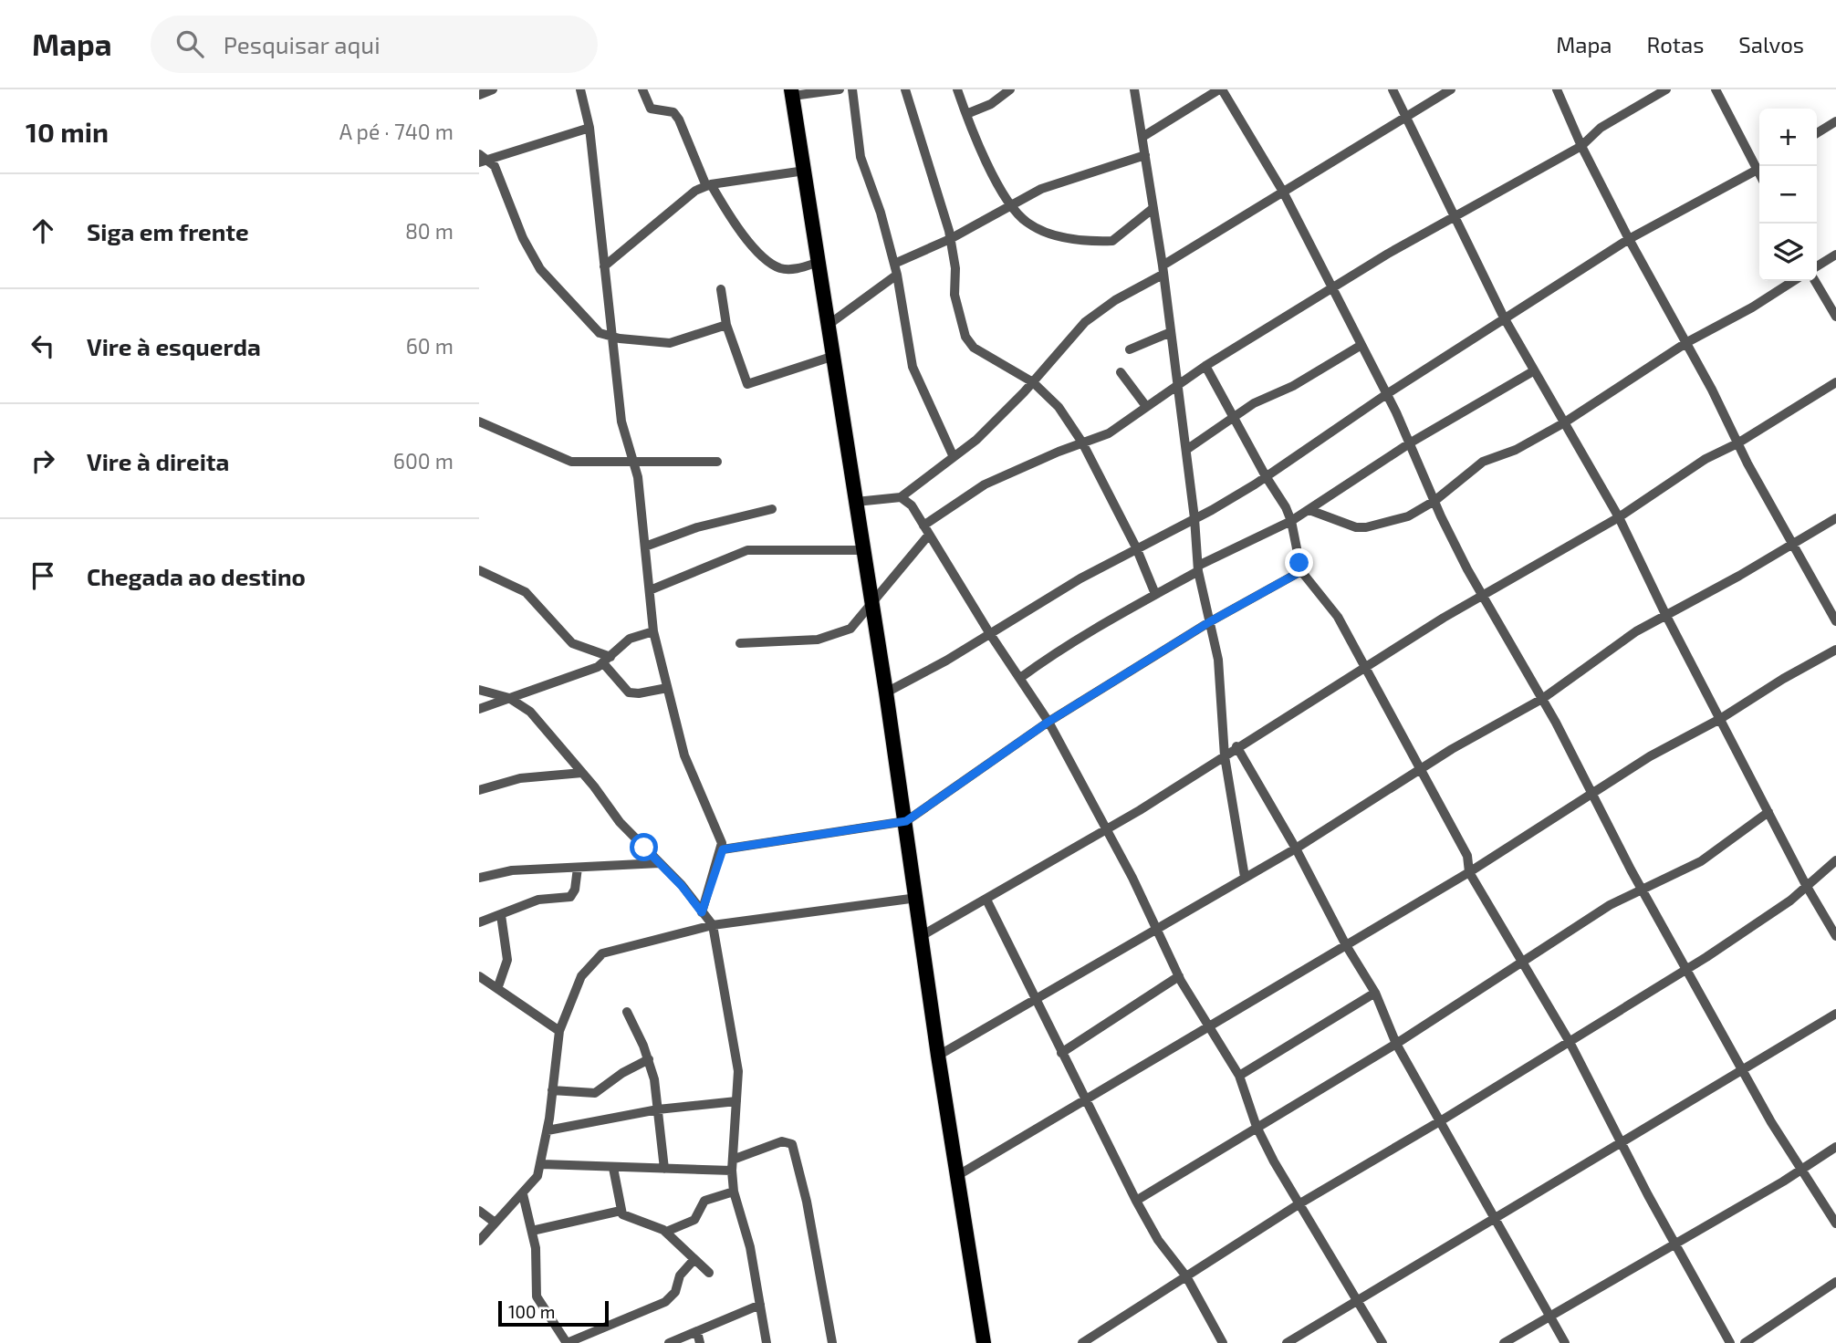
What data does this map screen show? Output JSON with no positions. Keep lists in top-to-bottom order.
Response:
{
  "scale_bar": "100 m",
  "page": {
    "header": "Mapa",
    "search": "Pesquisar aqui",
    "nav": ["Mapa", "Rotas", "Salvos"],
    "heading": ["10 min", "A pé · 740 m"],
    "map_buttons": ["+", "−"],
    "list": [
      ["Siga em frente", "80 m"],
      ["Vire à esquerda", "60 m"],
      ["Vire à direita", "600 m"],
      "Chegada ao destino"
    ],
    "scale": "100 m"
  }
}
